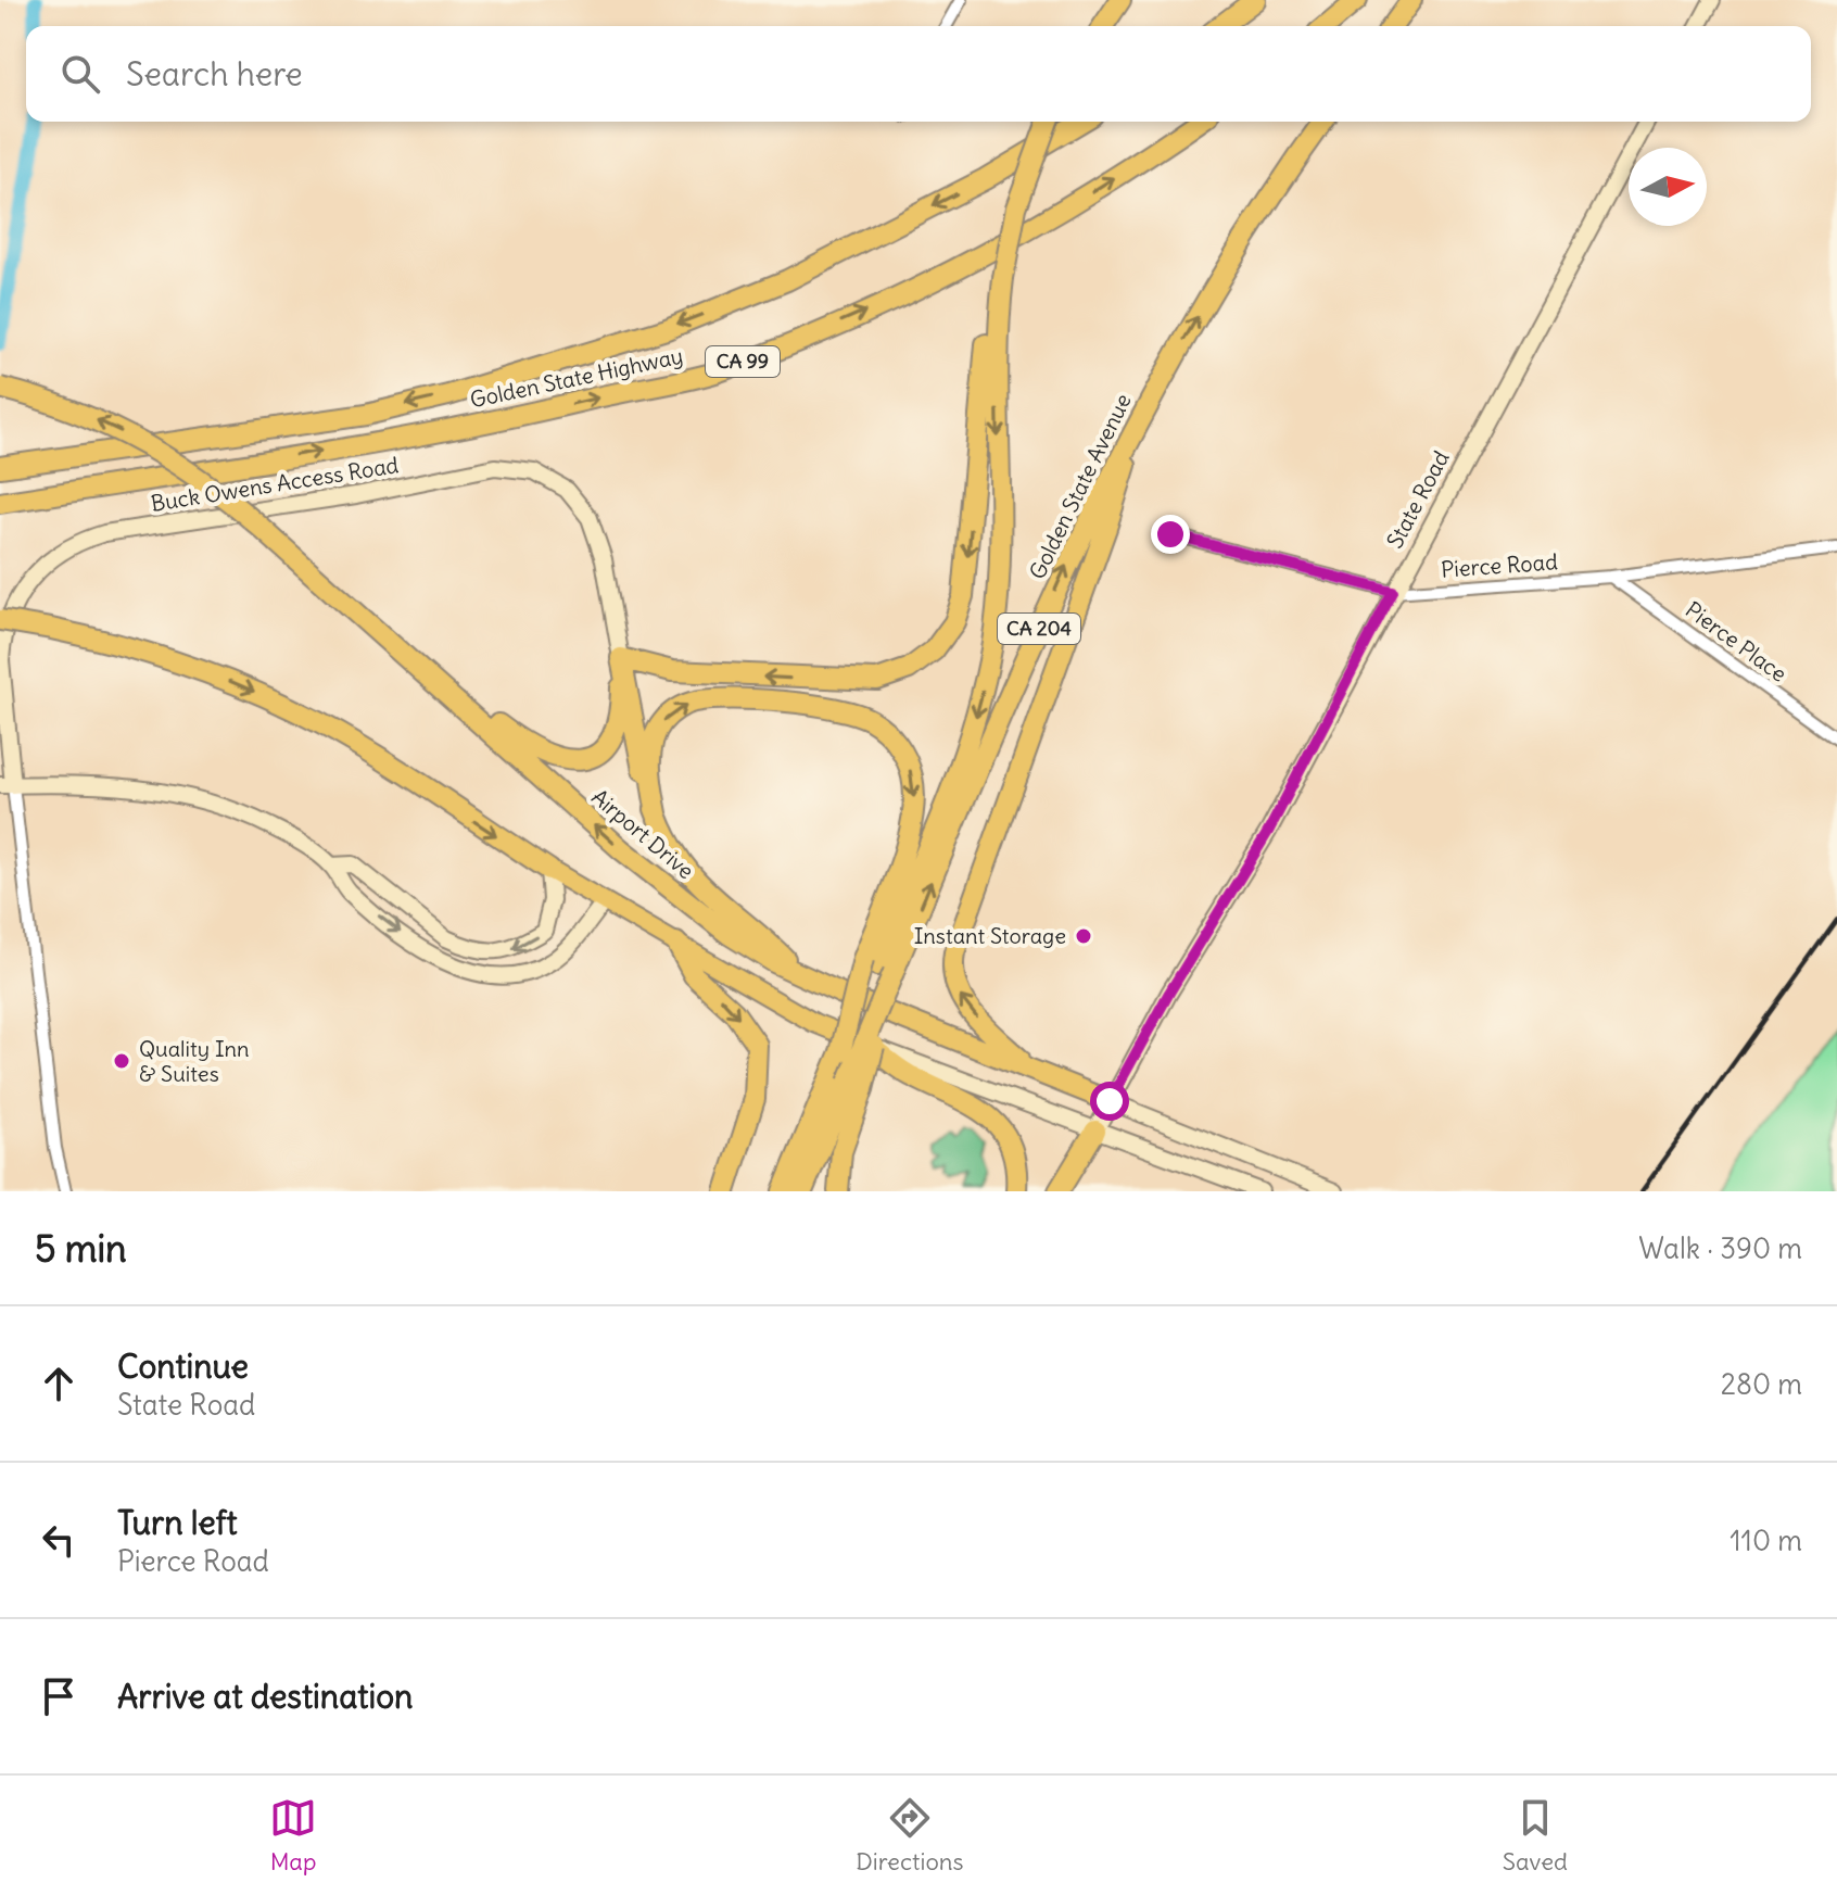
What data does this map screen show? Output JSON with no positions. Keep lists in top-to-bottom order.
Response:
{
  "streets": {
    "highway": [
      "CA 99",
      "Golden State Highway",
      "Golden State Avenue",
      "CA 204",
      "Airport Drive"
    ],
    "main road": ["Buck Owens Access Road", "State Road"],
    "street": ["Pierce Road", "Pierce Place"]
  },
  "crossings": [
    ["State Road", "Pierce Road"],
    ["State Road", "Airport Drive"],
    ["Pierce Road", "Pierce Place"]
  ],
  "places": ["Instant Storage", "Quality Inn & Suites"],
  "north": "right",
  "page": {
    "search": "Search here",
    "heading": ["5 min", "Walk · 390 m"],
    "list": [
      ["Continue", "State Road", "280 m"],
      ["Turn left", "Pierce Road", "110 m"],
      "Arrive at destination"
    ],
    "nav": ["Map", "Directions", "Saved"]
  }
}
